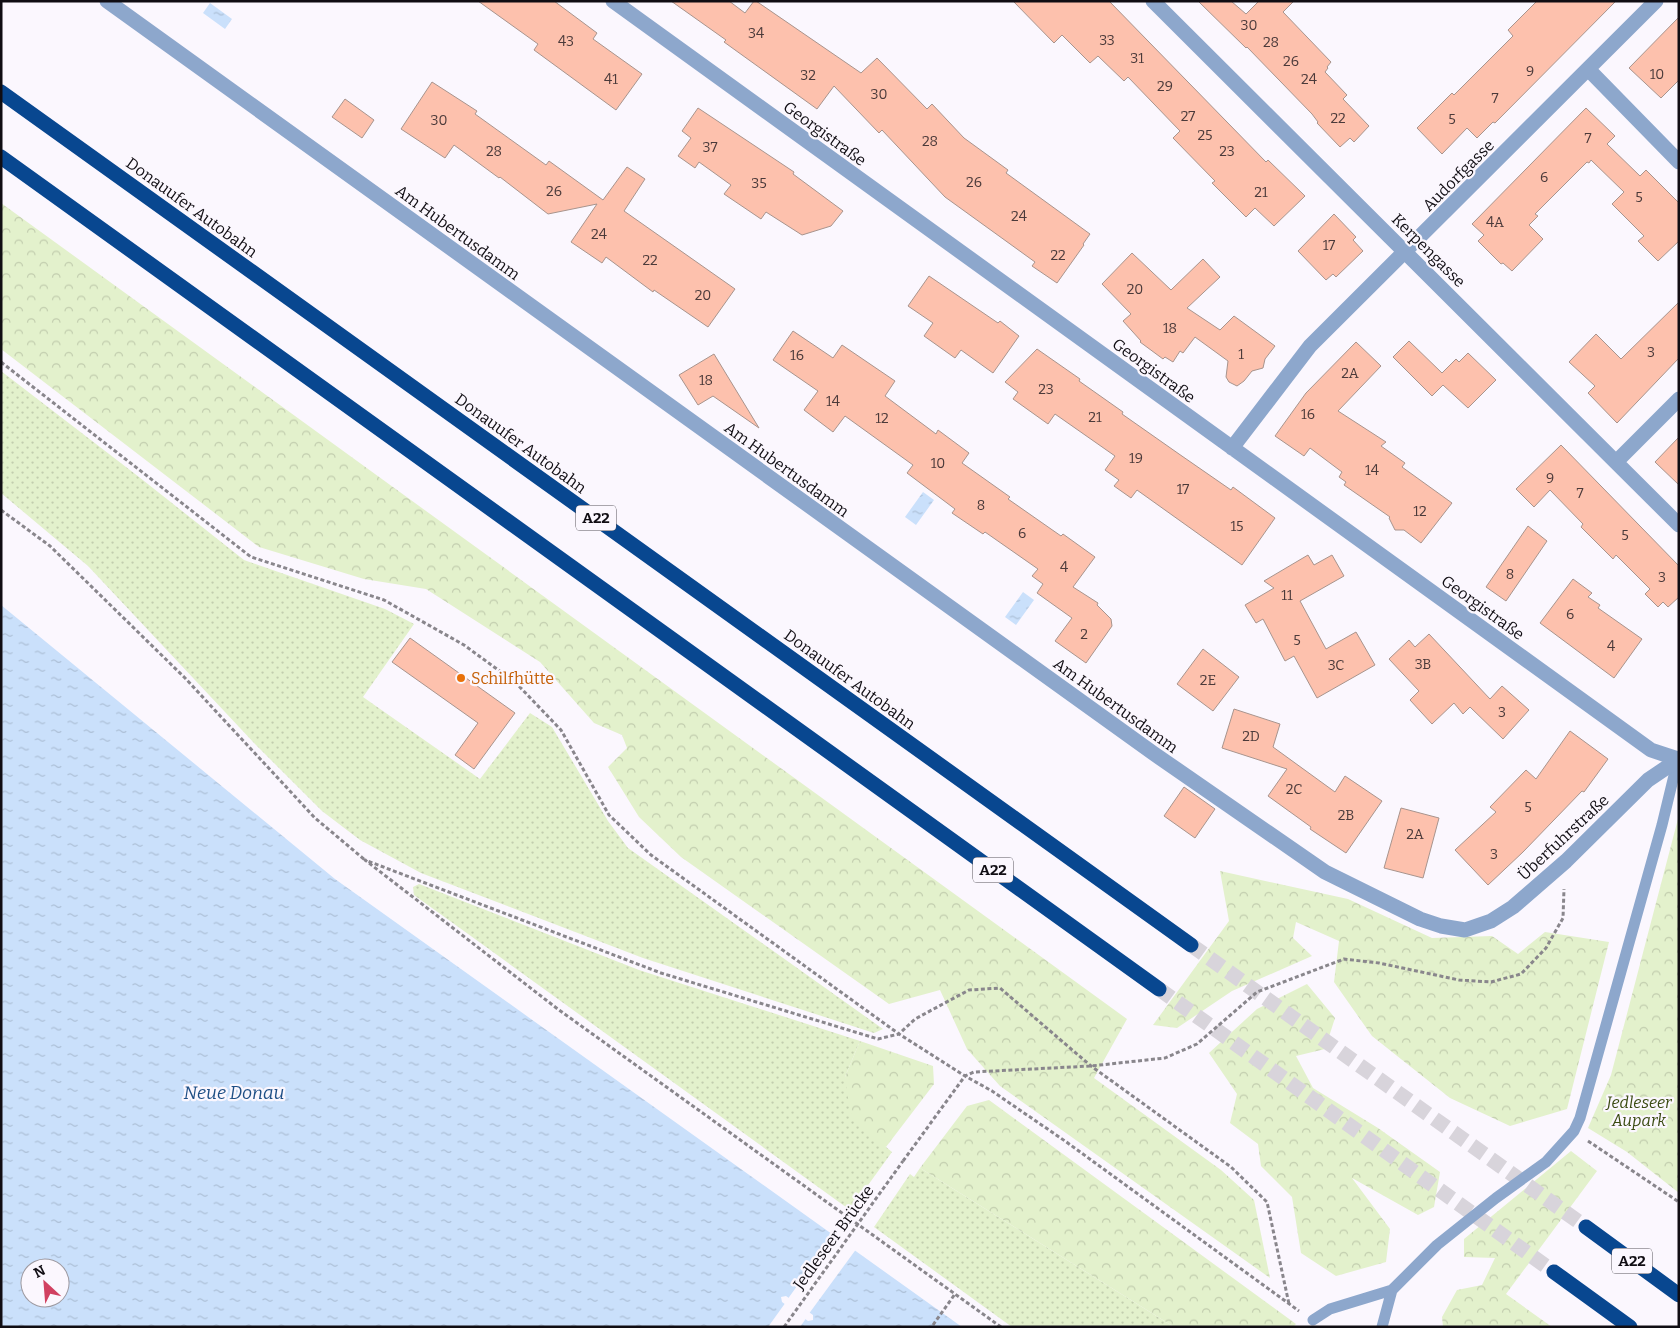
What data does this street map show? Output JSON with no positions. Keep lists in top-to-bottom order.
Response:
{
  "streets": {
    "highway": ["Donauufer Autobahn", "A22"],
    "street": [
      "Georgistraße",
      "Audorfgasse",
      "Am Hubertusdamm",
      "Kerpengasse",
      "Überfuhrstraße"
    ],
    "path": ["Jedleseer Brücke"]
  },
  "crossings": [
    ["Georgistraße", "Audorfgasse"],
    ["Georgistraße", "Überfuhrstraße"],
    ["Audorfgasse", "Kerpengasse"],
    ["Am Hubertusdamm", "Überfuhrstraße"]
  ],
  "water": ["Neue Donau"],
  "parks": ["Jedleseer Aupark"],
  "places": ["Schilfhütte"],
  "house_numbers": [
    "30",
    "34",
    "33",
    "43",
    "28",
    "31",
    "26",
    "9",
    "10",
    "32",
    "41",
    "24",
    "29",
    "30",
    "7",
    "27",
    "22",
    "5",
    "30",
    "25",
    "7",
    "28",
    "37",
    "28",
    "23",
    "6",
    "26",
    "35",
    "26",
    "21",
    "5",
    "24",
    "4A",
    "24",
    "17",
    "22",
    "22",
    "20",
    "20",
    "18",
    "3",
    "1",
    "16",
    "2A",
    "18",
    "23",
    "14",
    "16",
    "21",
    "12",
    "19",
    "10",
    "14",
    "9",
    "17",
    "7",
    "8",
    "12",
    "15",
    "6",
    "5",
    "4",
    "8",
    "3",
    "11",
    "6",
    "2",
    "5",
    "4",
    "3B",
    "3C",
    "2E",
    "3",
    "2D",
    "2C",
    "5",
    "2B",
    "2A",
    "3"
  ],
  "north": "top left"
}
